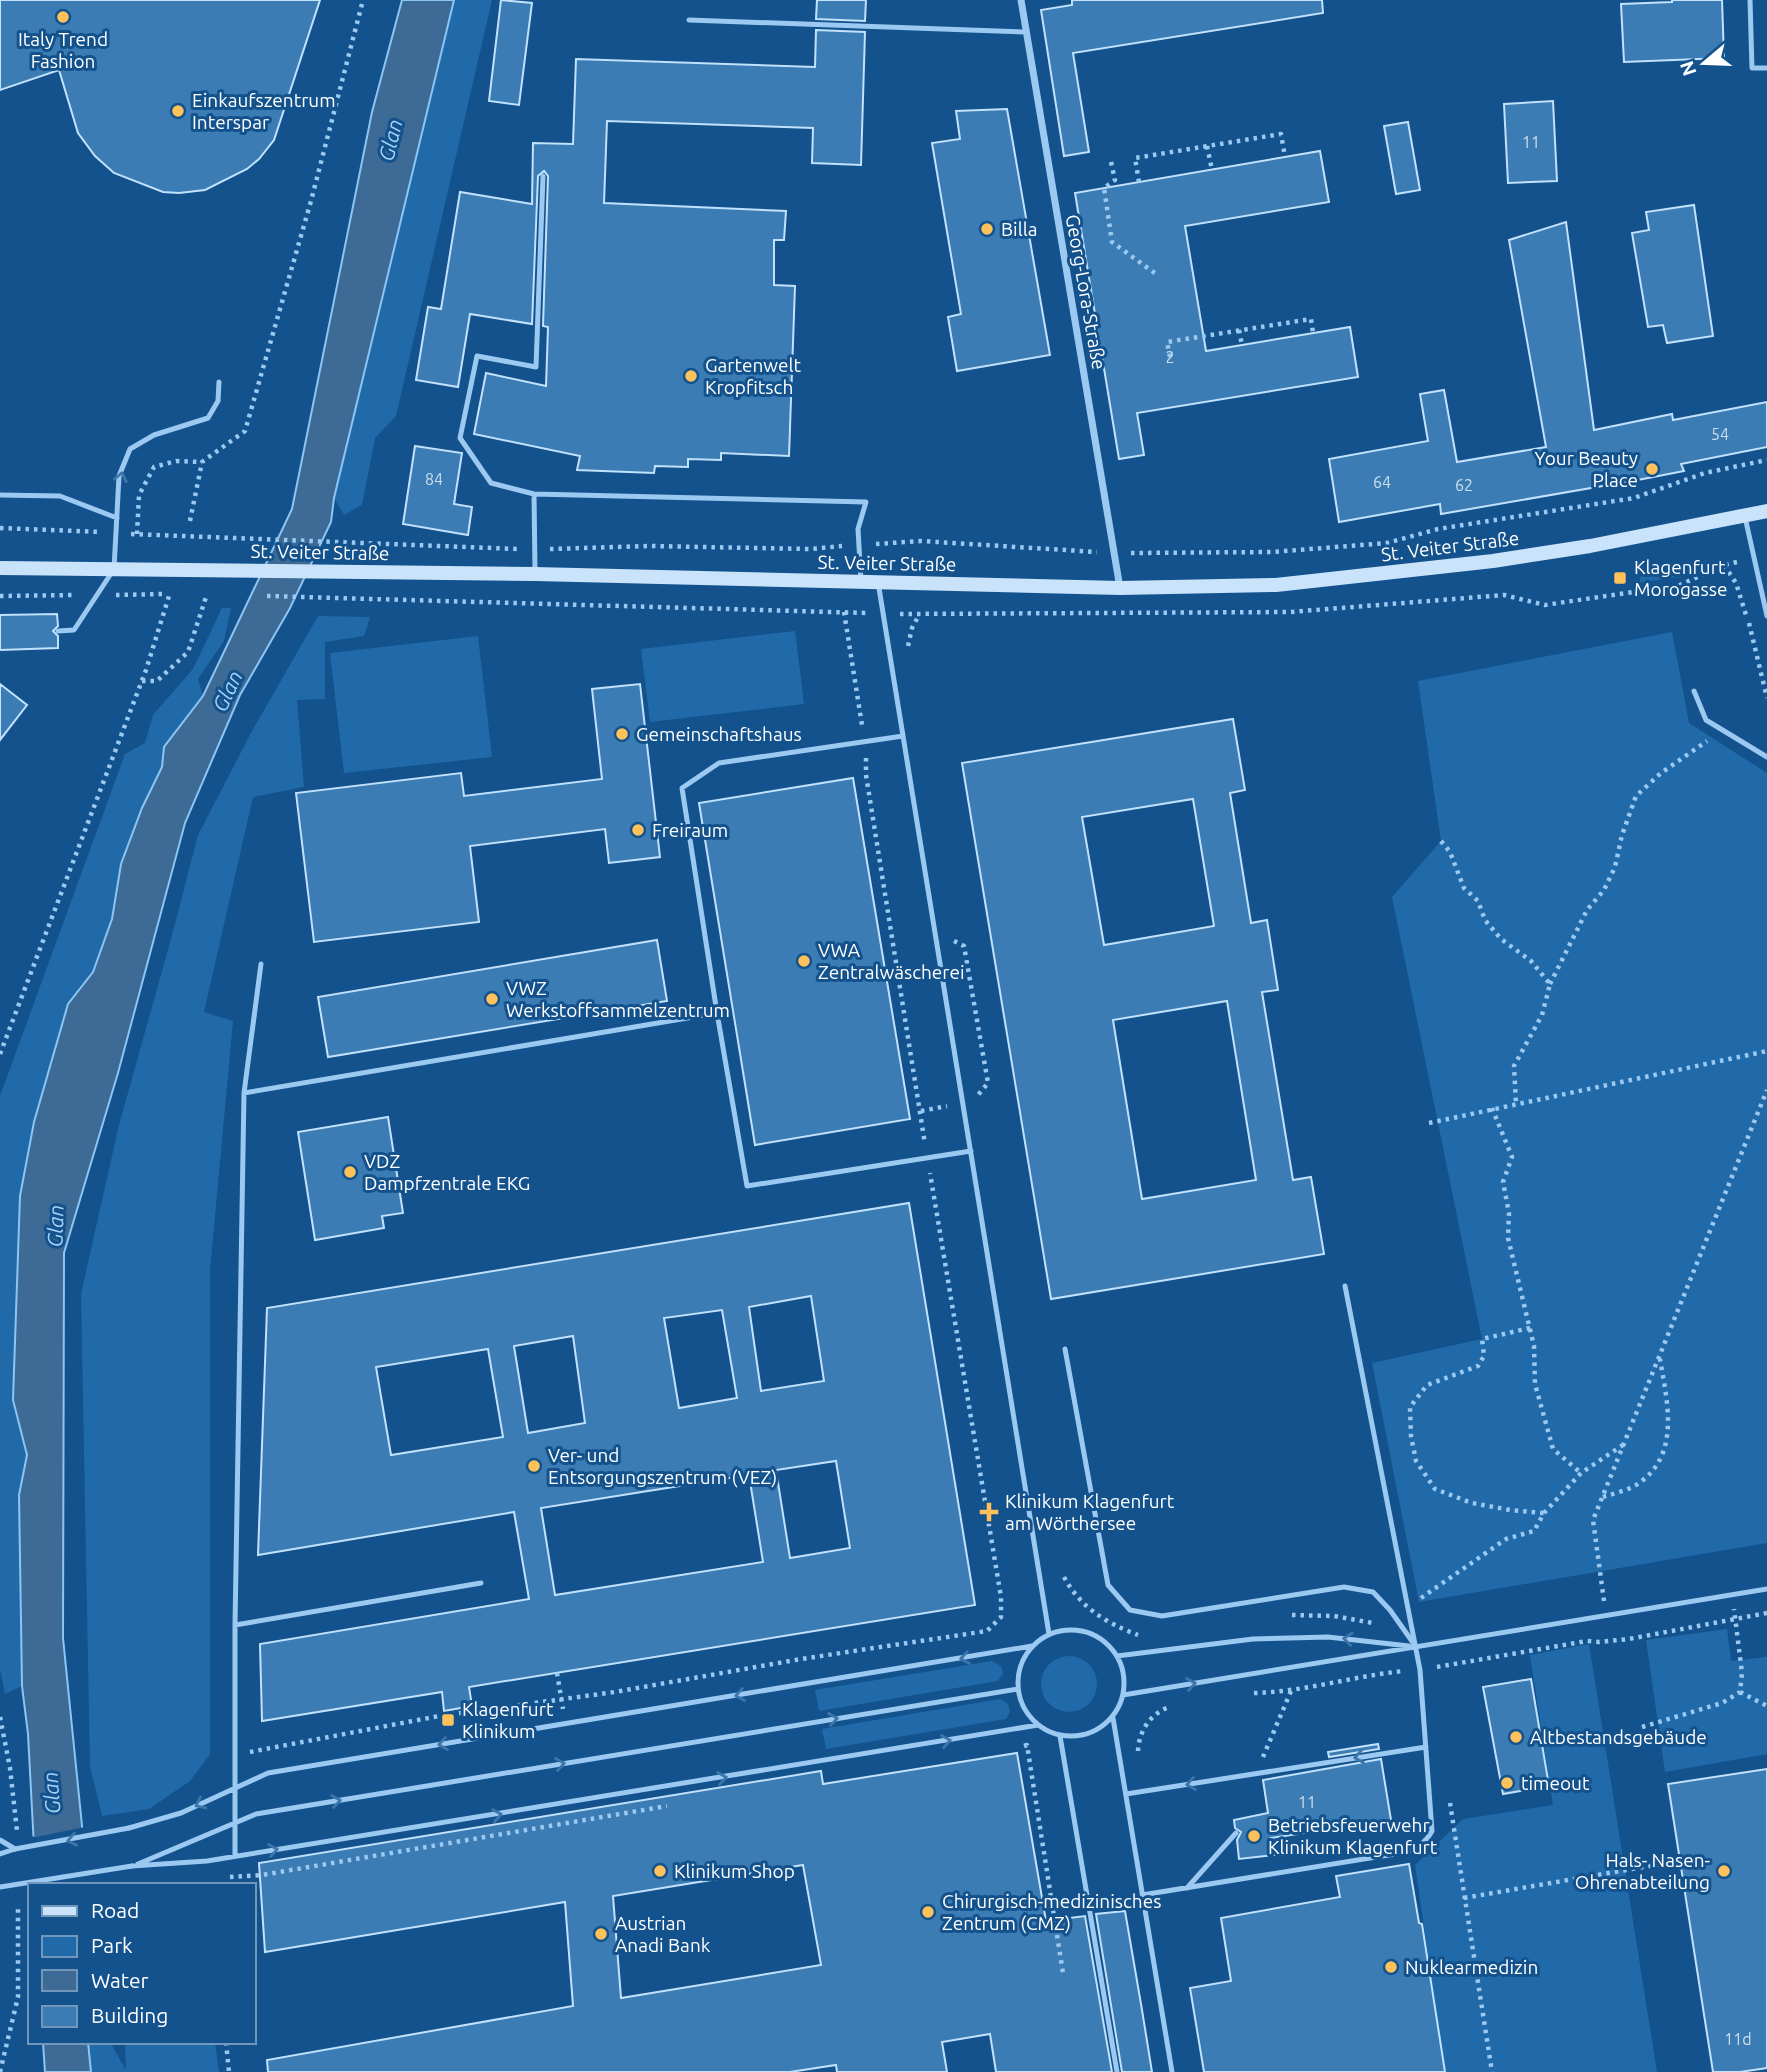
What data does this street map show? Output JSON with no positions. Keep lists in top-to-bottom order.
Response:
{
  "streets": {
    "main road": ["St. Veiter Straße"],
    "street": ["Georg-Lora-Straße"]
  },
  "crossings": [
    ["Georg-Lora-Straße", "St. Veiter Straße"]
  ],
  "water": ["Glan"],
  "places": {
    "other": [
      "Italy Trend Fashion",
      "Einkaufszentrum Interspar",
      "Billa",
      "Gartenwelt Kropfitsch",
      "Your Beauty Place",
      "Gemeinschaftshaus",
      "Freiraum",
      "VWA Zentralwäscherei",
      "VWZ Werkstoffsammelzentrum",
      "VDZ Dampfzentrale EKG",
      "Ver- und Entsorgungszentrum (VEZ)",
      "Altbestandsgebäude",
      "timeout",
      "Betriebsfeuerwehr Klinikum Klagenfurt",
      "Klinikum Shop",
      "Hals- Nasen- Ohrenabteilung",
      "Chirurgisch-medizinisches Zentrum (CMZ)",
      "Austrian Anadi Bank",
      "Nuklearmedizin"
    ],
    "transit": ["Klagenfurt Morogasse", "Klagenfurt Klinikum"],
    "health": ["Klinikum Klagenfurt am Wörthersee"]
  },
  "house_numbers": [
    "11",
    "2",
    "54",
    "84",
    "64",
    "62",
    "11",
    "11d"
  ],
  "legend": [
    "Road",
    "Park",
    "Water",
    "Building"
  ],
  "north": "left"
}
